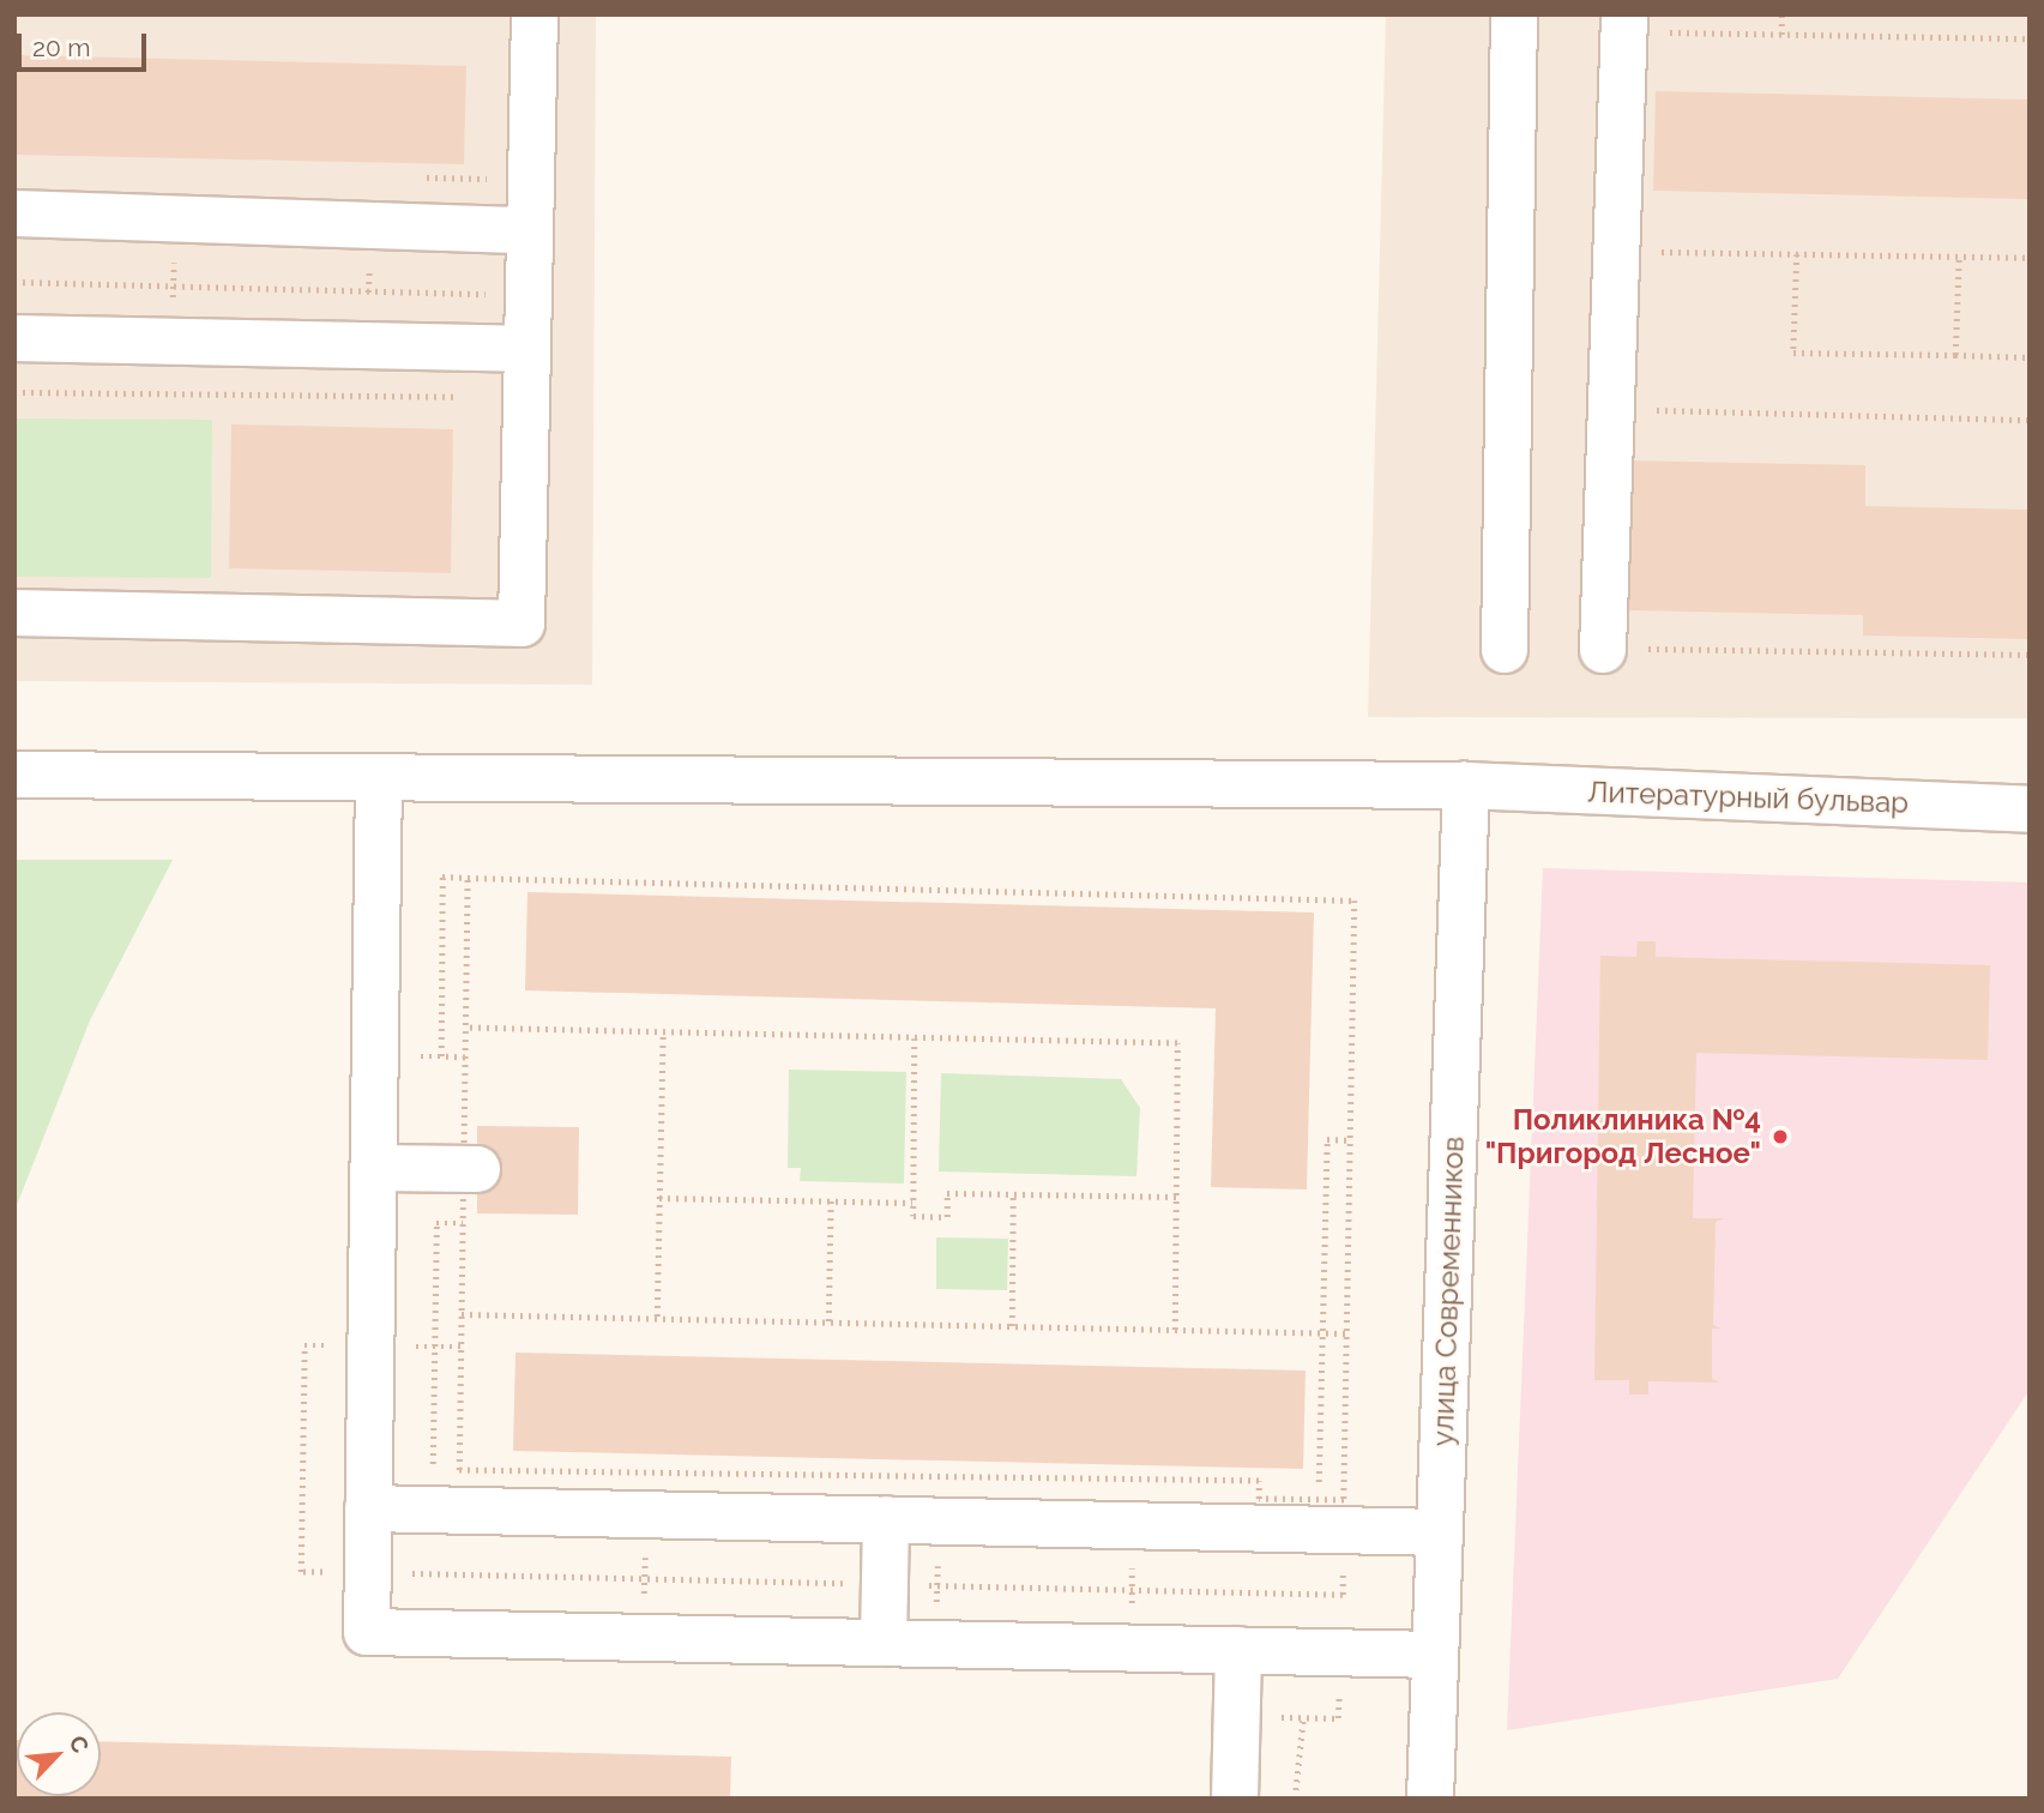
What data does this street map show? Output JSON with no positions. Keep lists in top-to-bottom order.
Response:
{
  "streets": {
    "street": ["Литературный бульвар", "улица Современников"]
  },
  "crossings": [
    ["Литературный бульвар", "улица Современников"]
  ],
  "places": ["Поликлиника №4 \"Пригород Лесное\""],
  "scale_bar": "20 m",
  "north": "top right"
}
